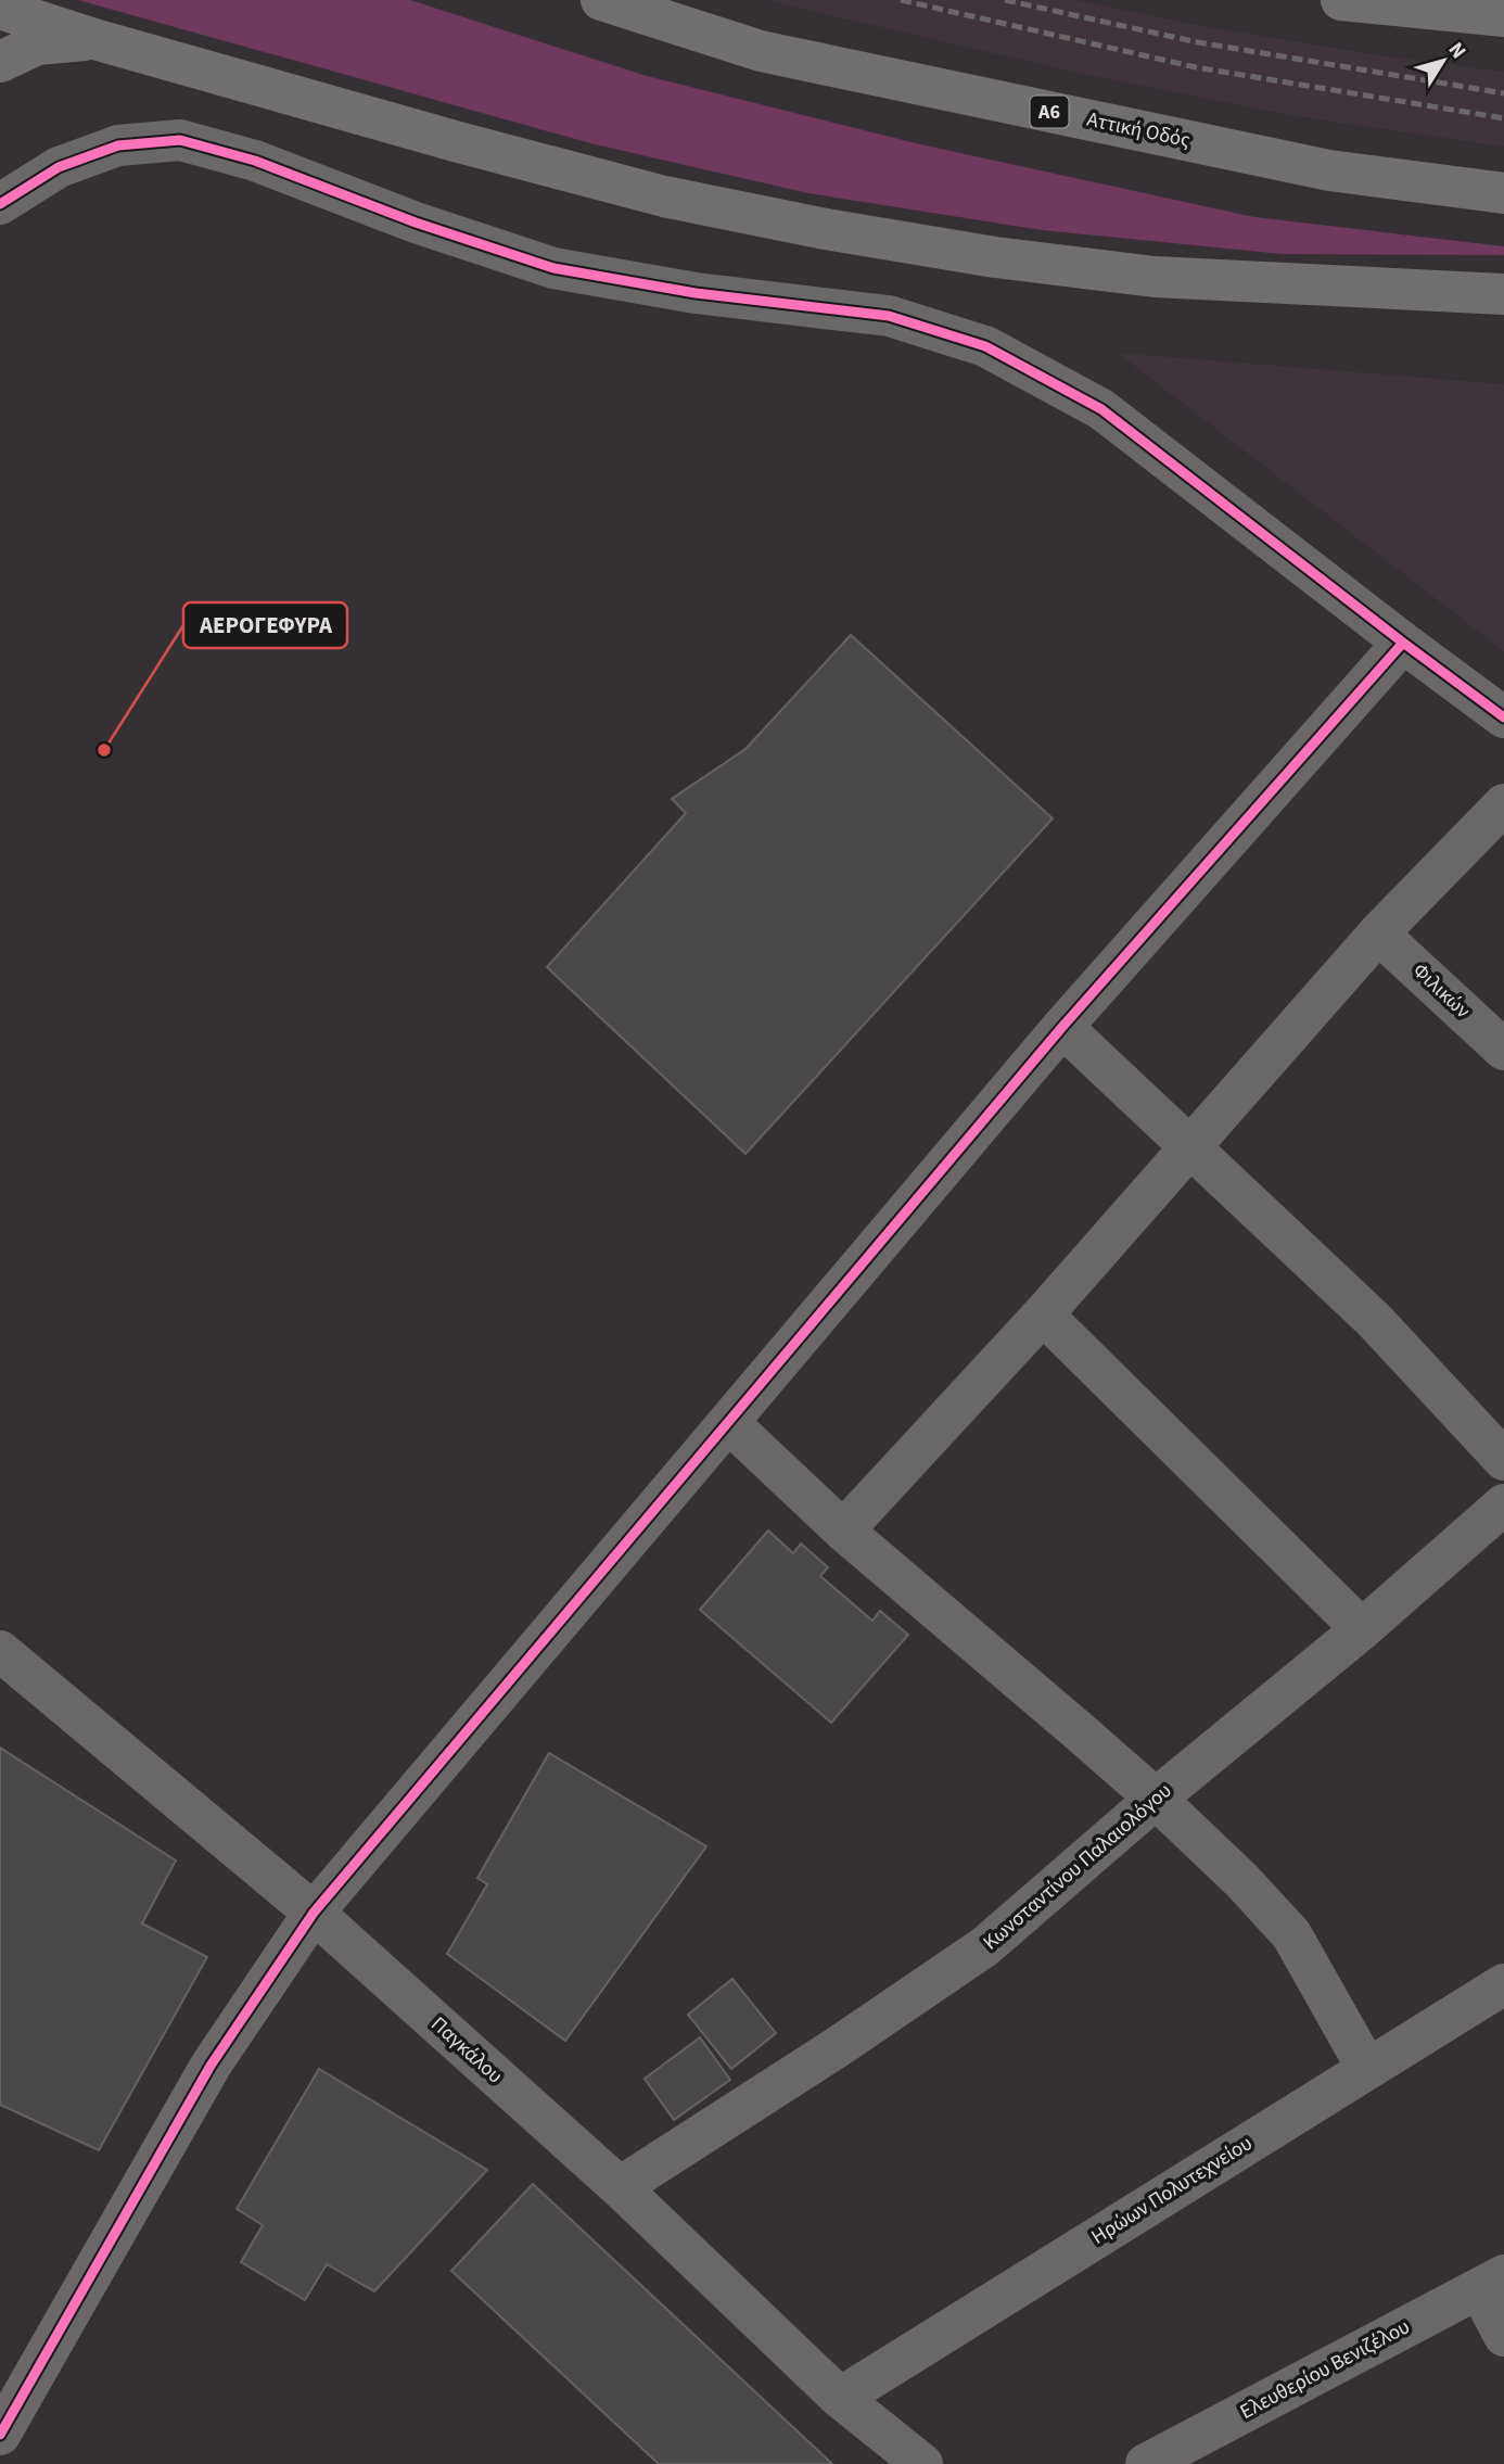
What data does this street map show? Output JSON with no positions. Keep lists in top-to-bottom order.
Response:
{
  "streets": {
    "highway": ["Α6", "Αττική Οδός"],
    "street": [
      "Φιλικών",
      "Κωνσταντίνου Παλαιολόγου",
      "Παγκάλου",
      "Ηρώων Πολυτεχνείου",
      "Ελευθερίου Βενιζέλου"
    ]
  },
  "crossings": [
    ["Κωνσταντίνου Παλαιολόγου", "Παγκάλου"],
    ["Παγκάλου", "Ηρώων Πολυτεχνείου"]
  ],
  "places": ["ΑΕΡΟΓΕΦΥΡΑ"],
  "north": "top right"
}
